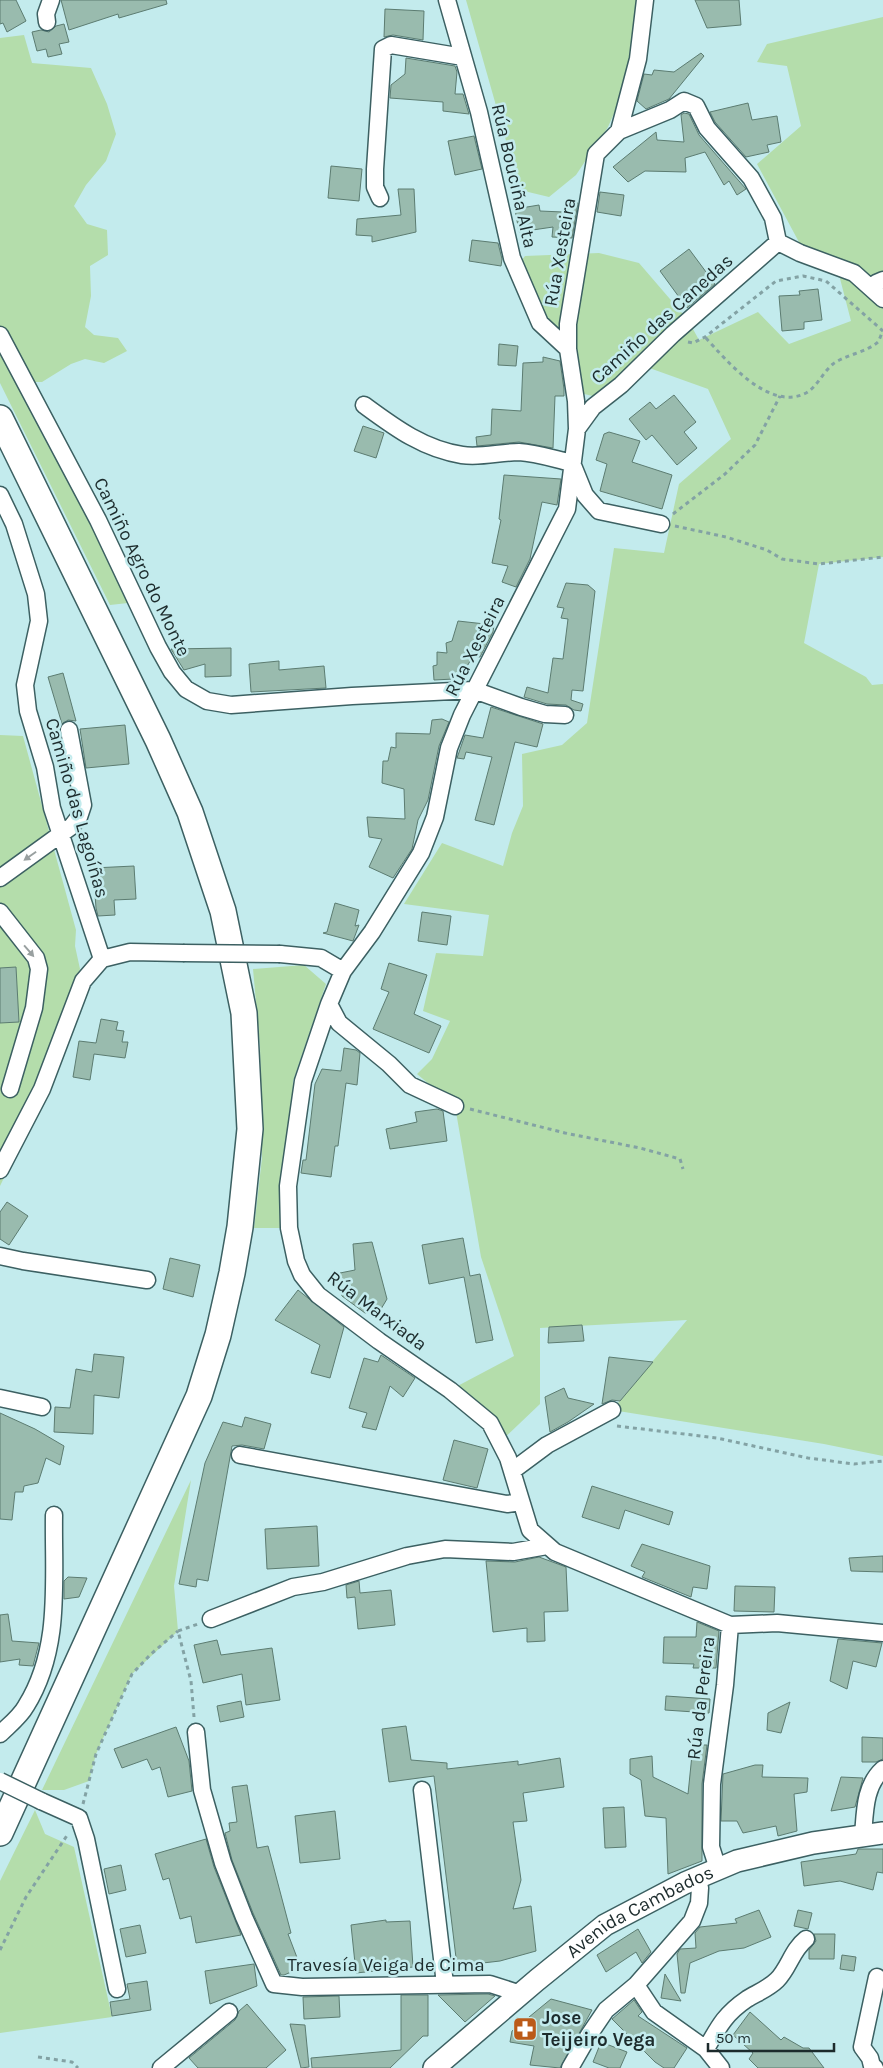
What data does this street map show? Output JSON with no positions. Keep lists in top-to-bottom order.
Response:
{
  "streets": {
    "main road": ["Avenida Cambados"],
    "street": [
      "Rúa Bouciña Alta",
      "Rúa Xesteira",
      "Camiño das Canedas",
      "Camiño Agro do Monte",
      "Camiño das Lagoíñas",
      "Rúa Marxiada",
      "Rúa da Pereira",
      "Travesía Veiga de Cima"
    ]
  },
  "crossings": [
    ["Rúa Bouciña Alta", "Rúa Xesteira"],
    ["Rúa Xesteira", "Camiño das Canedas"],
    ["Rúa Xesteira", "Camiño Agro do Monte"],
    ["Rúa Xesteira", "Rúa Marxiada"],
    ["Rúa Marxiada", "Rúa da Pereira"],
    ["Rúa da Pereira", "Avenida Cambados"],
    ["Avenida Cambados", "Travesía Veiga de Cima"]
  ],
  "places": {
    "pharmacy": ["Jose Teijeiro Vega"]
  },
  "scale_bar": "50 m"
}
